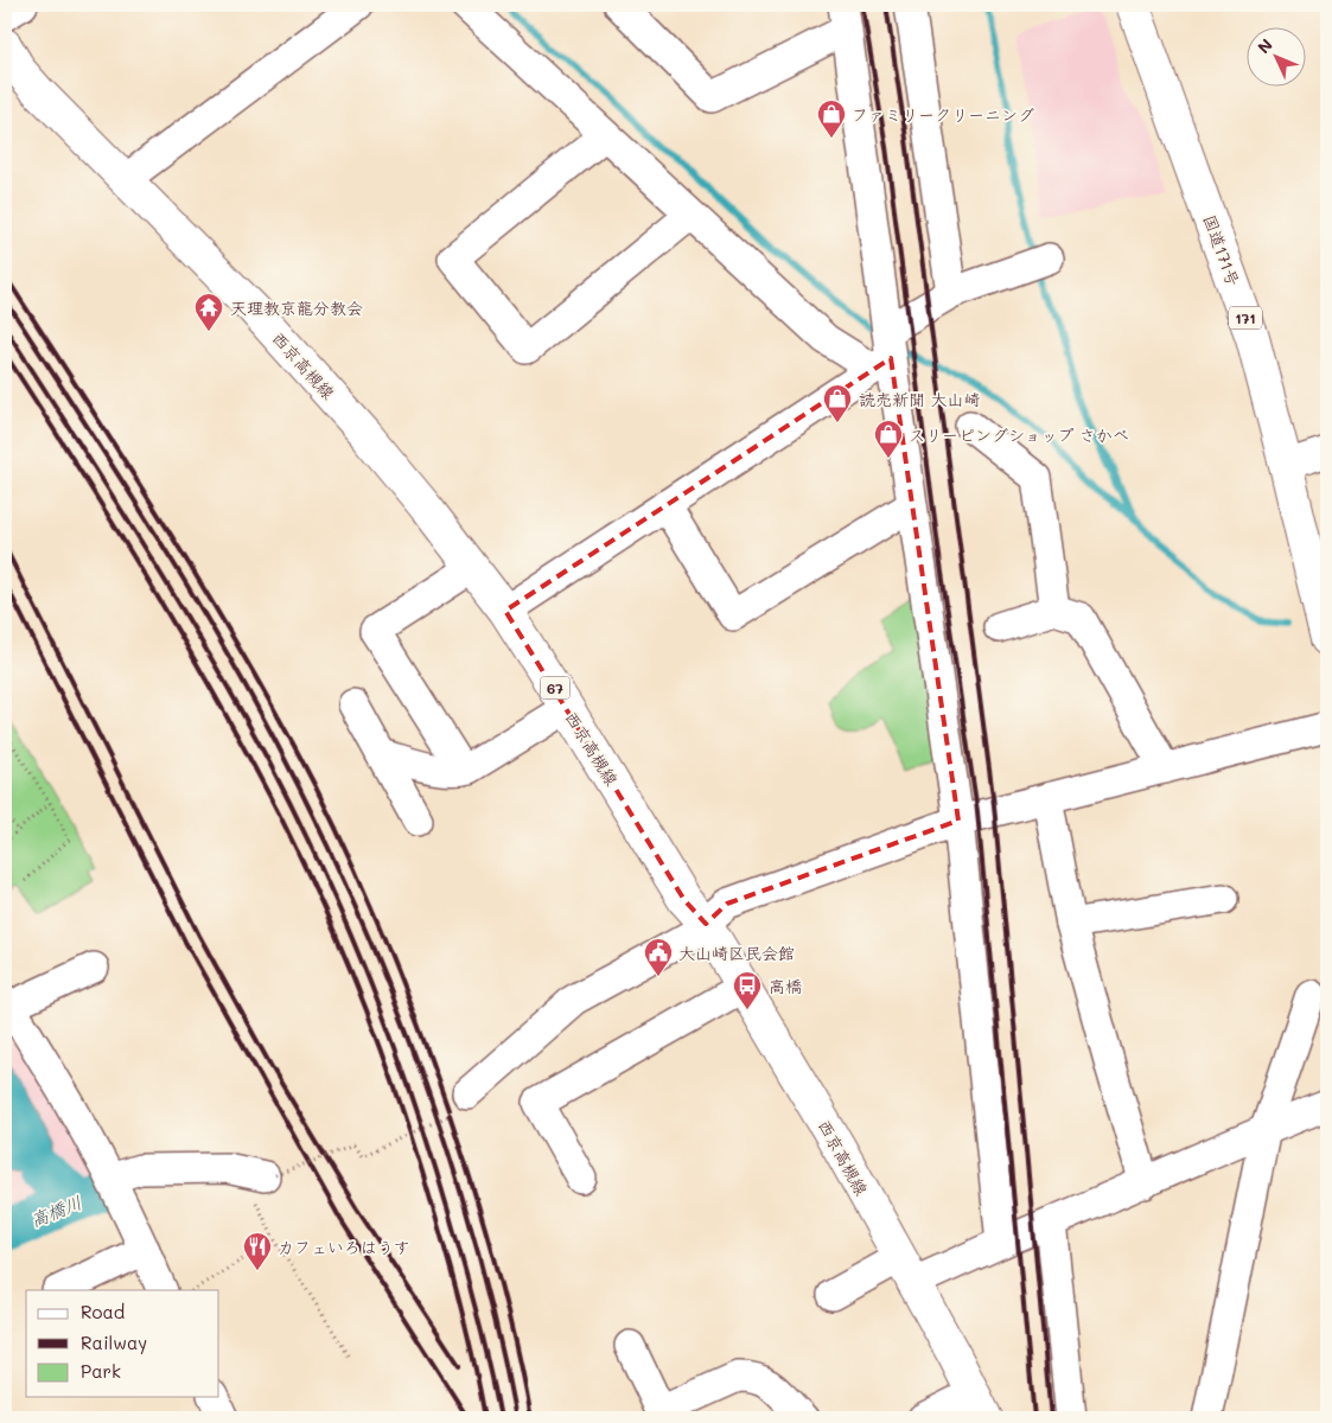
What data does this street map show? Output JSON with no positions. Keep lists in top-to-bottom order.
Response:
{
  "streets": {
    "main road": [
      "国道171号",
      "171",
      "西京高槻線",
      "67"
    ]
  },
  "water": ["高橋川"],
  "places": {
    "shop": ["ファミリークリーニング", "読売新聞 大山崎", "スリーピングショップ さかべ"],
    "temple": ["天理教京龍分教会"],
    "public building": ["大山崎区民会館"],
    "bus stop": ["高橋"],
    "restaurant": ["カフェいろはうす"]
  },
  "legend": ["Road", "Railway", "Park"],
  "north": "top left"
}
